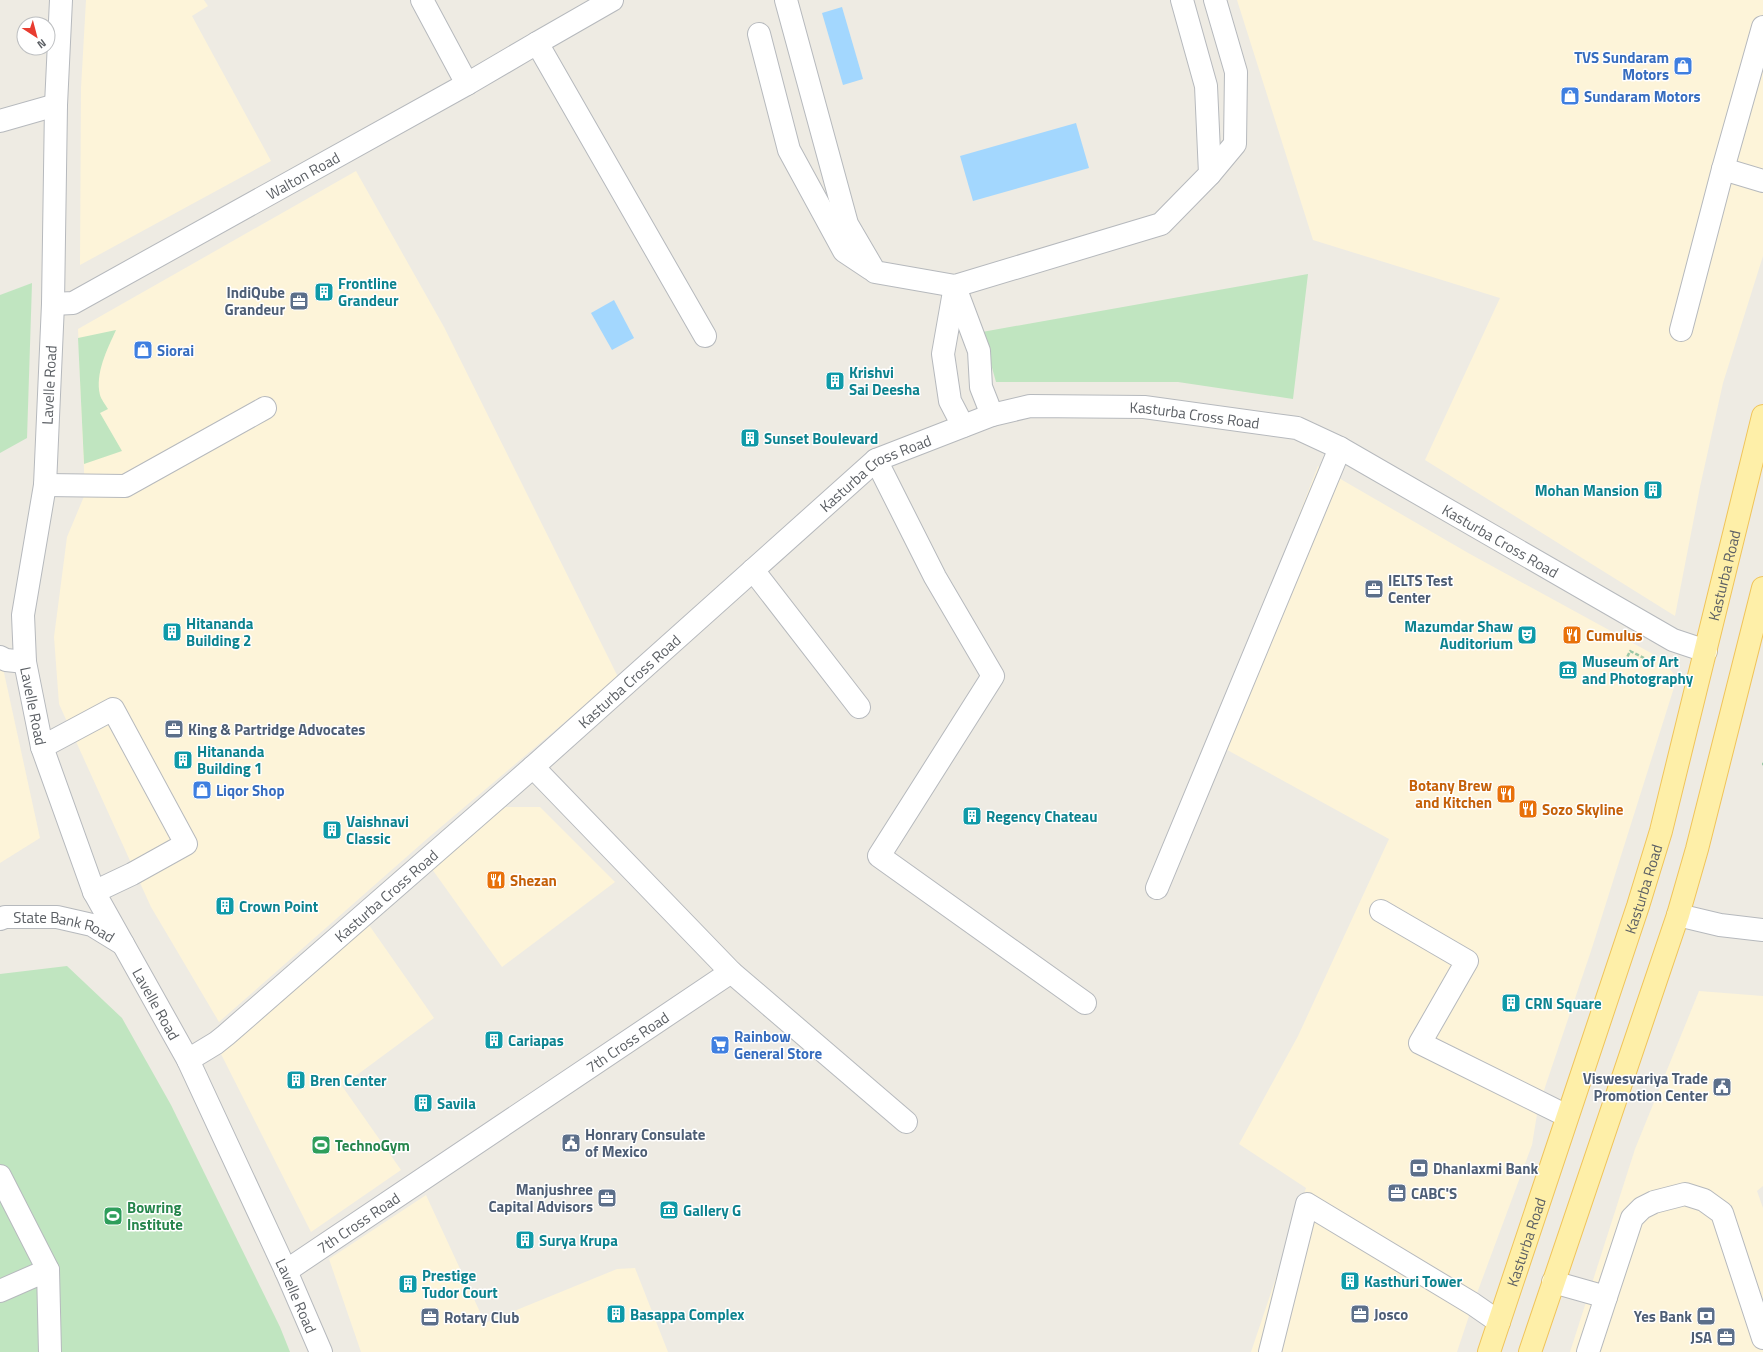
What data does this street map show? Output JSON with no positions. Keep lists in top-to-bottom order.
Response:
{
  "streets": {
    "main road": ["Kasturba Road"],
    "street": [
      "Walton Road",
      "Lavelle Road",
      "Kasturba Cross Road",
      "State Bank Road",
      "7th Cross Road"
    ]
  },
  "crossings": [
    ["Walton Road", "Lavelle Road"],
    ["Lavelle Road", "Kasturba Cross Road"],
    ["Lavelle Road", "State Bank Road"],
    ["Lavelle Road", "7th Cross Road"],
    ["Kasturba Cross Road", "Kasturba Road"]
  ],
  "places": {
    "shop": [
      "TVS Sundaram Motors",
      "Sundaram Motors",
      "Siorai",
      "Liqor Shop"
    ],
    "building": [
      "Frontline Grandeur",
      "Krishvi Sai Deesha",
      "Sunset Boulevard",
      "Mohan Mansion",
      "Hitananda Building 2",
      "Hitananda Building 1",
      "Regency Chateau",
      "Vaishnavi Classic",
      "Crown Point",
      "CRN Square",
      "Cariapas",
      "Bren Center",
      "Savila",
      "Surya Krupa",
      "Kasthuri Tower",
      "Prestige Tudor Court",
      "Basappa Complex"
    ],
    "office": [
      "IndiQube Grandeur",
      "IELTS Test Center",
      "King & Partridge Advocates",
      "CABC'S",
      "Manjushree Capital Advisors",
      "Josco",
      "Rotary Club",
      "JSA"
    ],
    "theatre": ["Mazumdar Shaw Auditorium"],
    "restaurant": [
      "Cumulus",
      "Botany Brew and Kitchen",
      "Sozo Skyline",
      "Shezan"
    ],
    "museum": ["Museum of Art and Photography", "Gallery G"],
    "supermarket": ["Rainbow General Store"],
    "public building": ["Viswesvariya Trade Promotion Center", "Honrary Consulate of Mexico"],
    "sports": ["TechnoGym", "Bowring Institute"],
    "bank": ["Dhanlaxmi Bank", "Yes Bank"]
  },
  "north": "bottom right"
}
